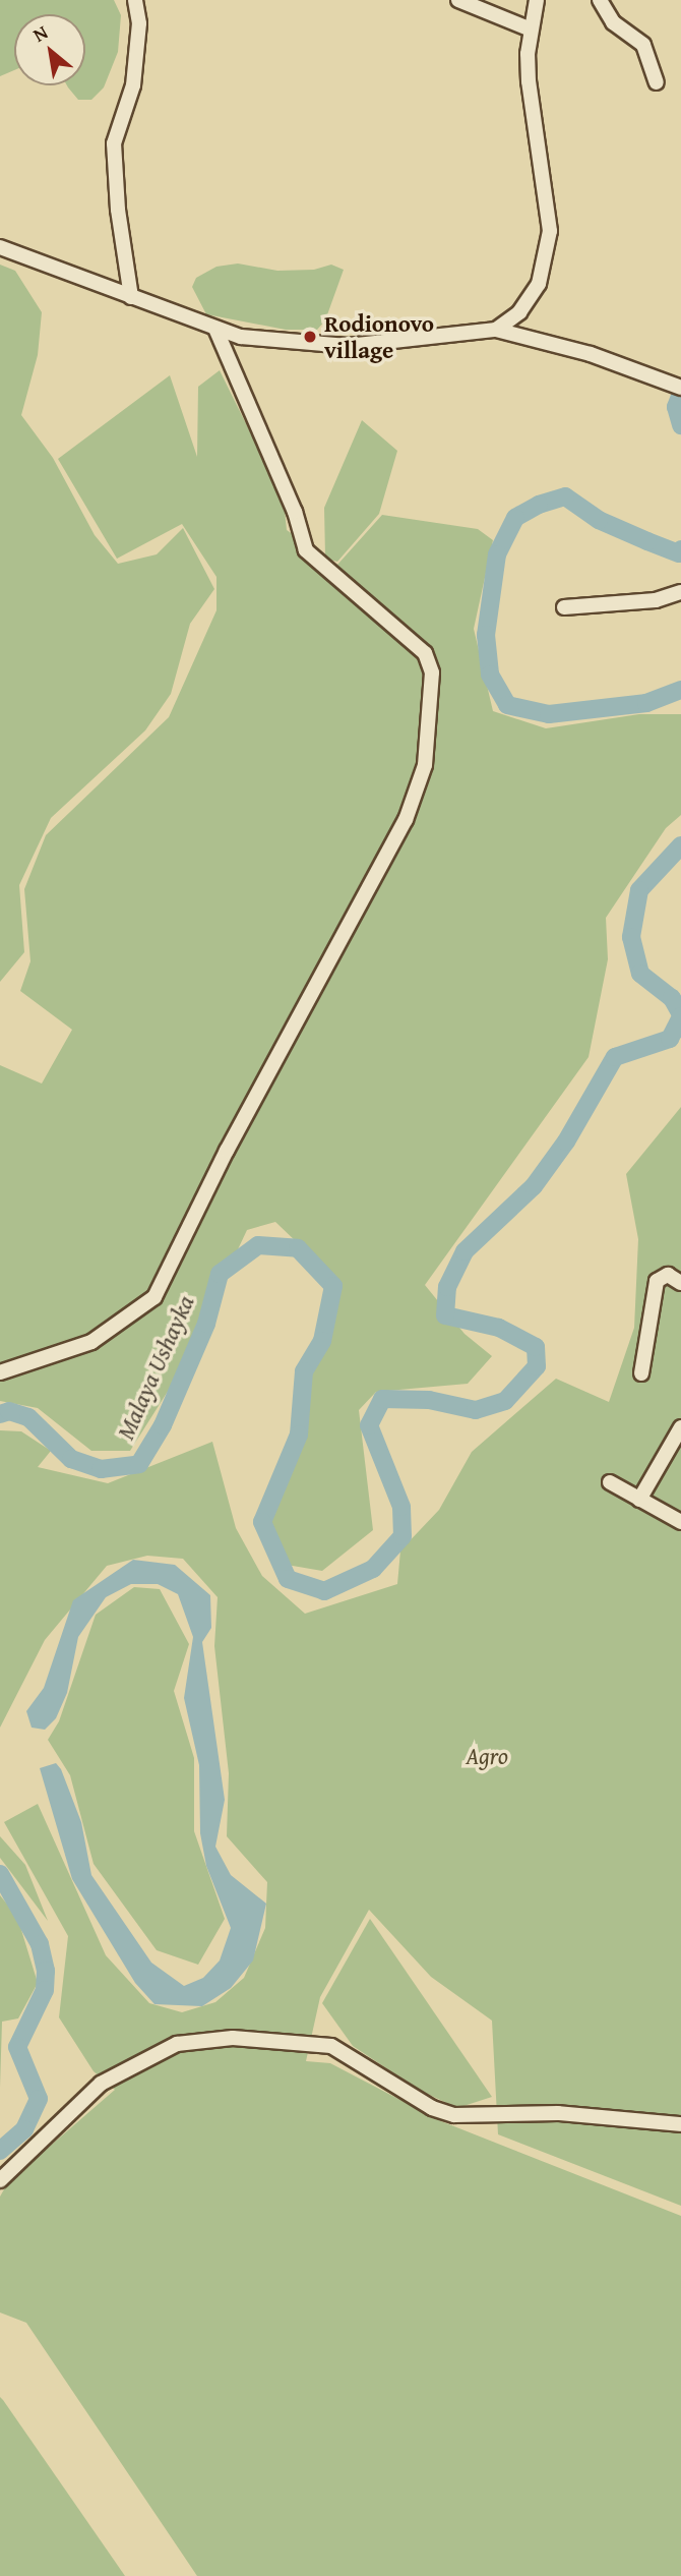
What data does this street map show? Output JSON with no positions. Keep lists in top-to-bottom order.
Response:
{
  "water": ["Malaya Ushayka"],
  "parks": ["Agro"],
  "places": ["Rodionovo village"],
  "north": "top left"
}
